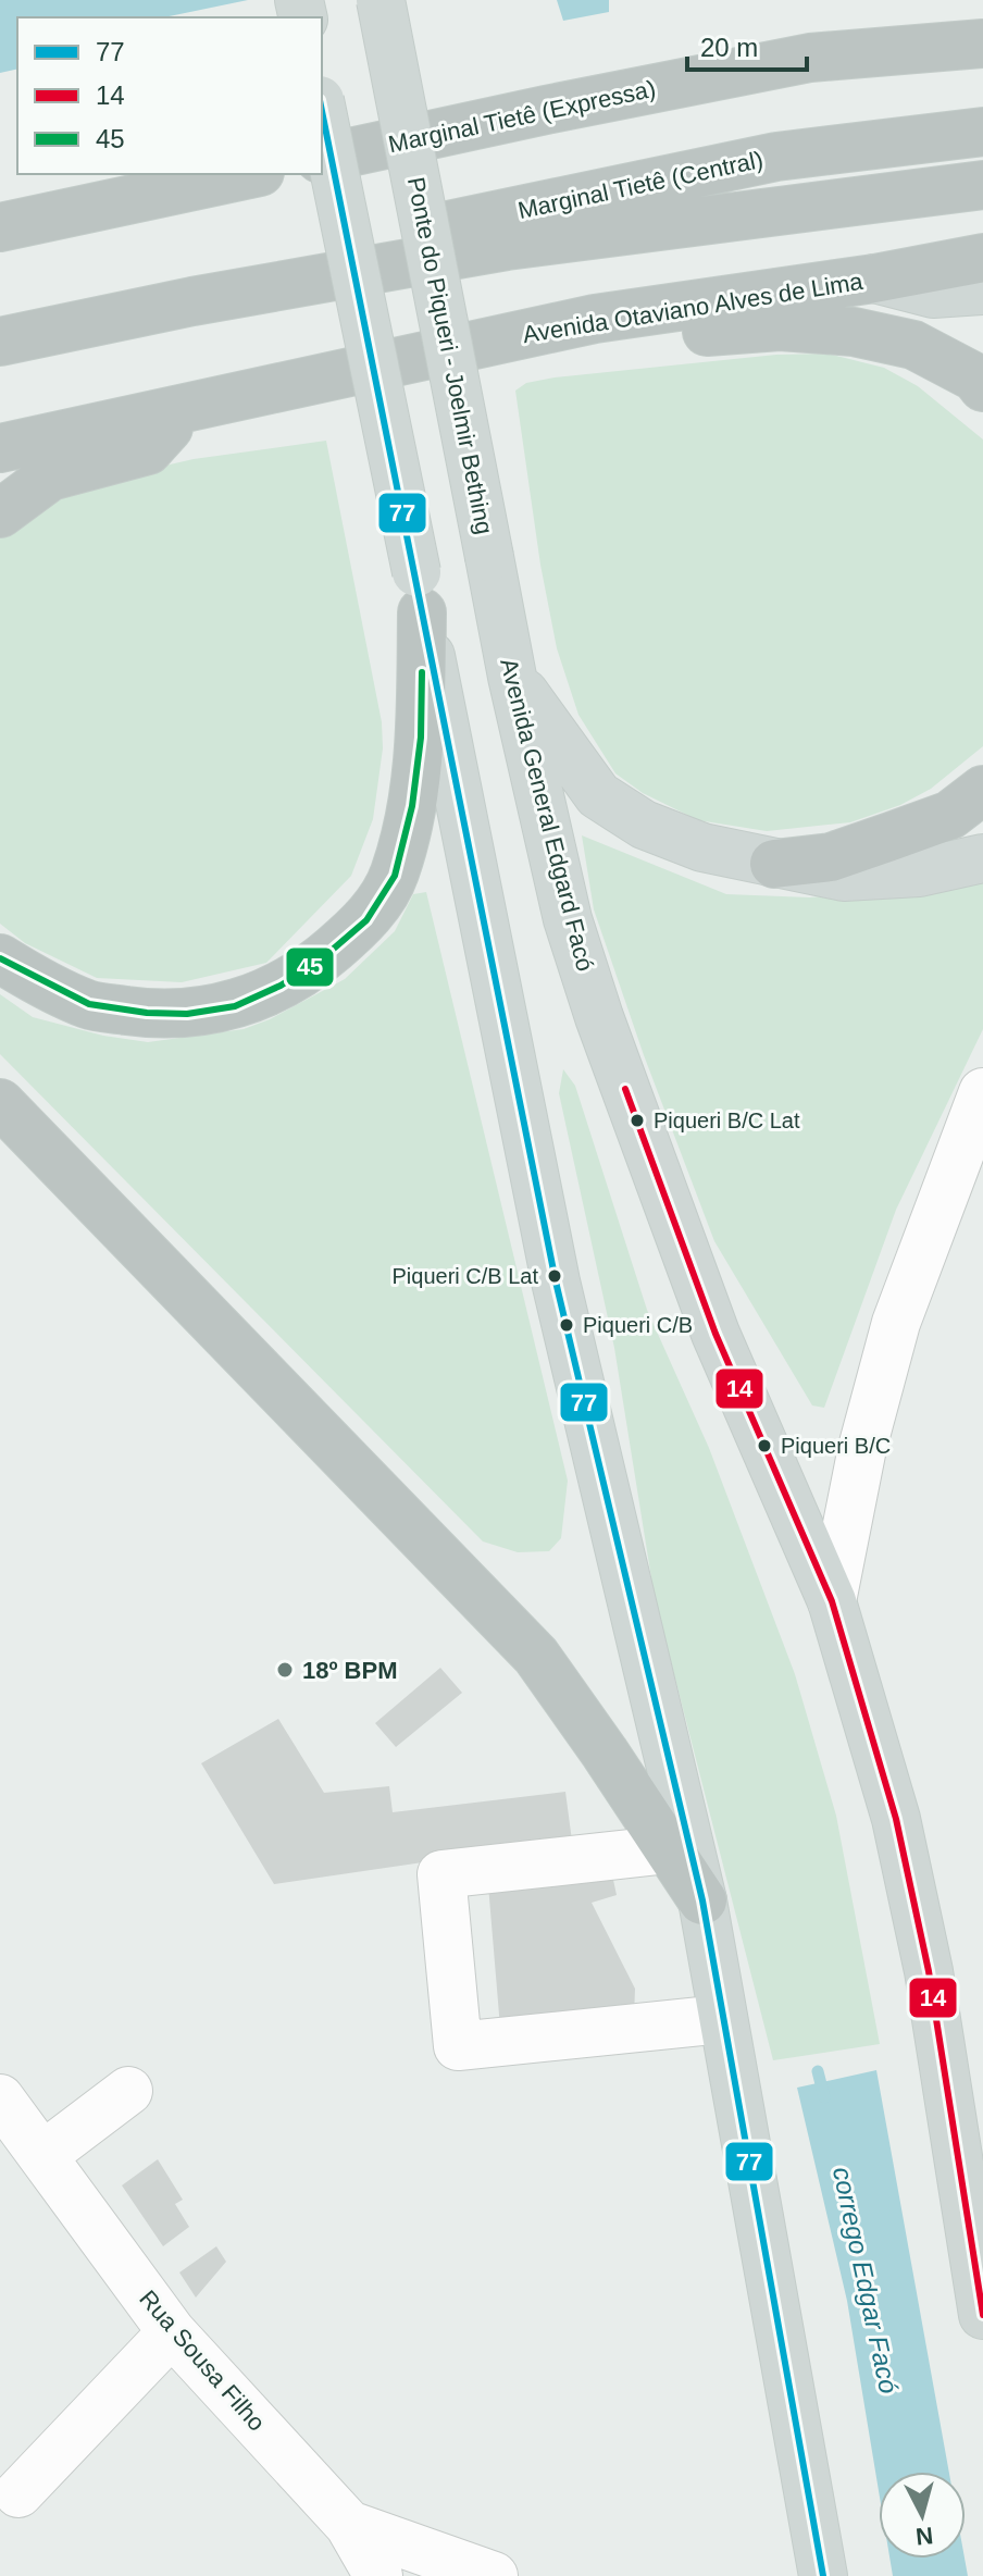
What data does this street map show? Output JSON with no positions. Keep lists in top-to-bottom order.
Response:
{
  "streets": {
    "highway": ["Marginal Tietê (Expressa)", "Marginal Tietê (Central)", "Avenida Otaviano Alves de Lima"],
    "main road": ["Ponte do Piqueri - Joelmir Bething", "Avenida General Edgard Facó"],
    "street": ["Rua Sousa Filho"]
  },
  "crossings": [
    ["Ponte do Piqueri - Joelmir Bething", "Avenida General Edgard Facó"]
  ],
  "water": ["corrego Edgar Facó"],
  "places": [
    "Piqueri B/C Lat",
    "Piqueri C/B Lat",
    "Piqueri C/B",
    "Piqueri B/C",
    "18º BPM"
  ],
  "lines": ["transit line 77", "transit line 45", "transit line 14"],
  "legend": ["77", "14", "45"],
  "scale_bar": "20 m",
  "north": "bottom"
}
